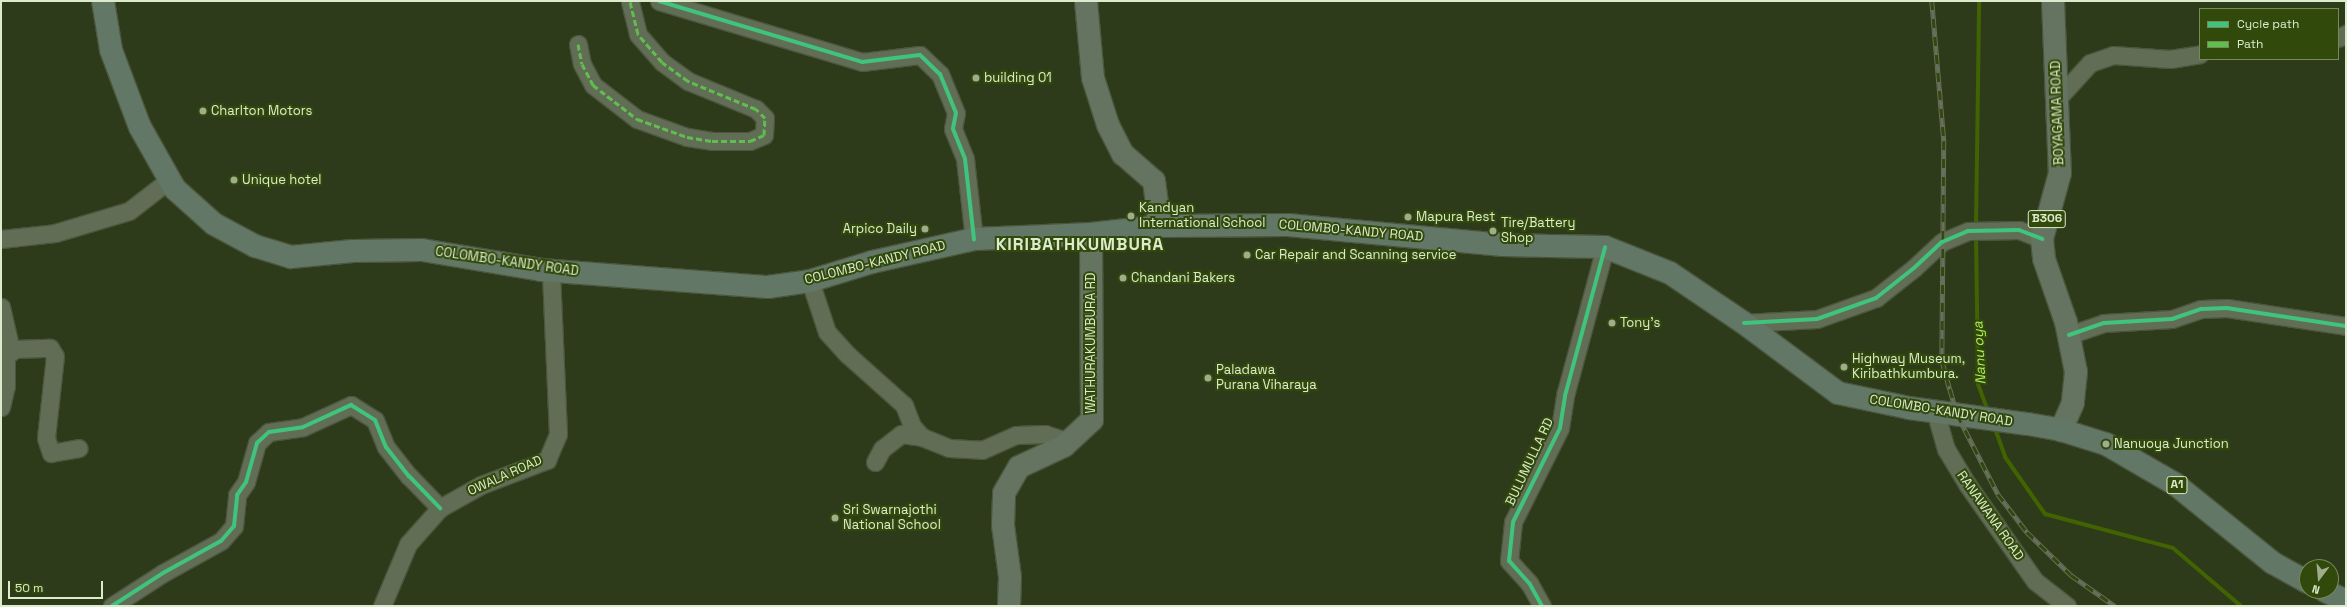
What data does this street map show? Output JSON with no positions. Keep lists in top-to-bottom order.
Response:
{
  "streets": {
    "highway": ["COLOMBO-KANDY ROAD", "A1"],
    "main road": ["BOYAGAMA ROAD", "B306", "WATHURAKUMBURA RD"],
    "street": ["BULUMULLA RD", "OWALA ROAD", "RANAWANA ROAD"]
  },
  "crossings": [
    ["BOYAGAMA ROAD", "COLOMBO-KANDY ROAD"],
    ["COLOMBO-KANDY ROAD", "WATHURAKUMBURA RD"],
    ["COLOMBO-KANDY ROAD", "BULUMULLA RD"],
    ["COLOMBO-KANDY ROAD", "OWALA ROAD"],
    ["COLOMBO-KANDY ROAD", "RANAWANA ROAD"]
  ],
  "districts": ["KIRIBATHKUMBURA"],
  "water": ["Nanu oya"],
  "places": [
    "building 01",
    "Charlton Motors",
    "Unique hotel",
    "Kandyan International School",
    "Mapura Rest",
    "Arpico Daily",
    "Tire/Battery Shop",
    "Car Repair and Scanning service",
    "Chandani Bakers",
    "Tony's",
    "Highway Museum, Kiribathkumbura.",
    "Paladawa Purana Viharaya",
    "Nanuoya Junction",
    "Sri Swarnajothi National School"
  ],
  "legend": ["Cycle path", "Path"],
  "scale_bar": "50 m",
  "north": "bottom"
}
